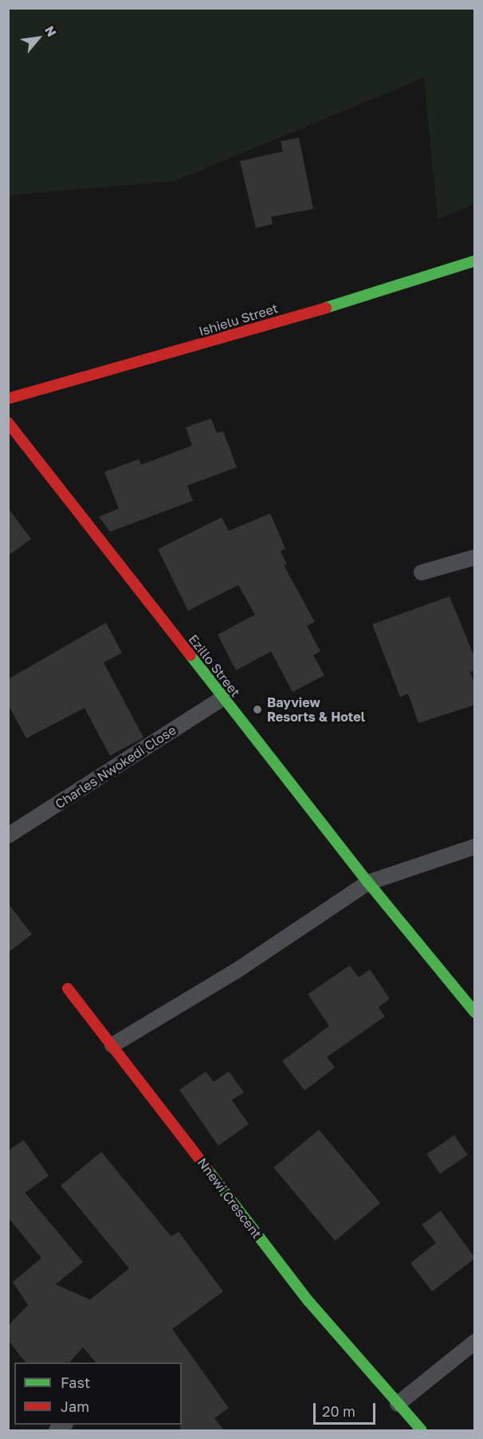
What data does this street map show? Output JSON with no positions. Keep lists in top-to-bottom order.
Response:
{
  "streets": {
    "street": [
      "Ishielu Street",
      "Ezillo Street",
      "Charles Nwokedi Close",
      "Nnewi Crescent"
    ]
  },
  "crossings": [
    ["Ezillo Street", "Charles Nwokedi Close"]
  ],
  "places": ["Bayview Resorts & Hotel"],
  "legend": ["Fast", "Jam"],
  "scale_bar": "20 m",
  "north": "top right"
}
